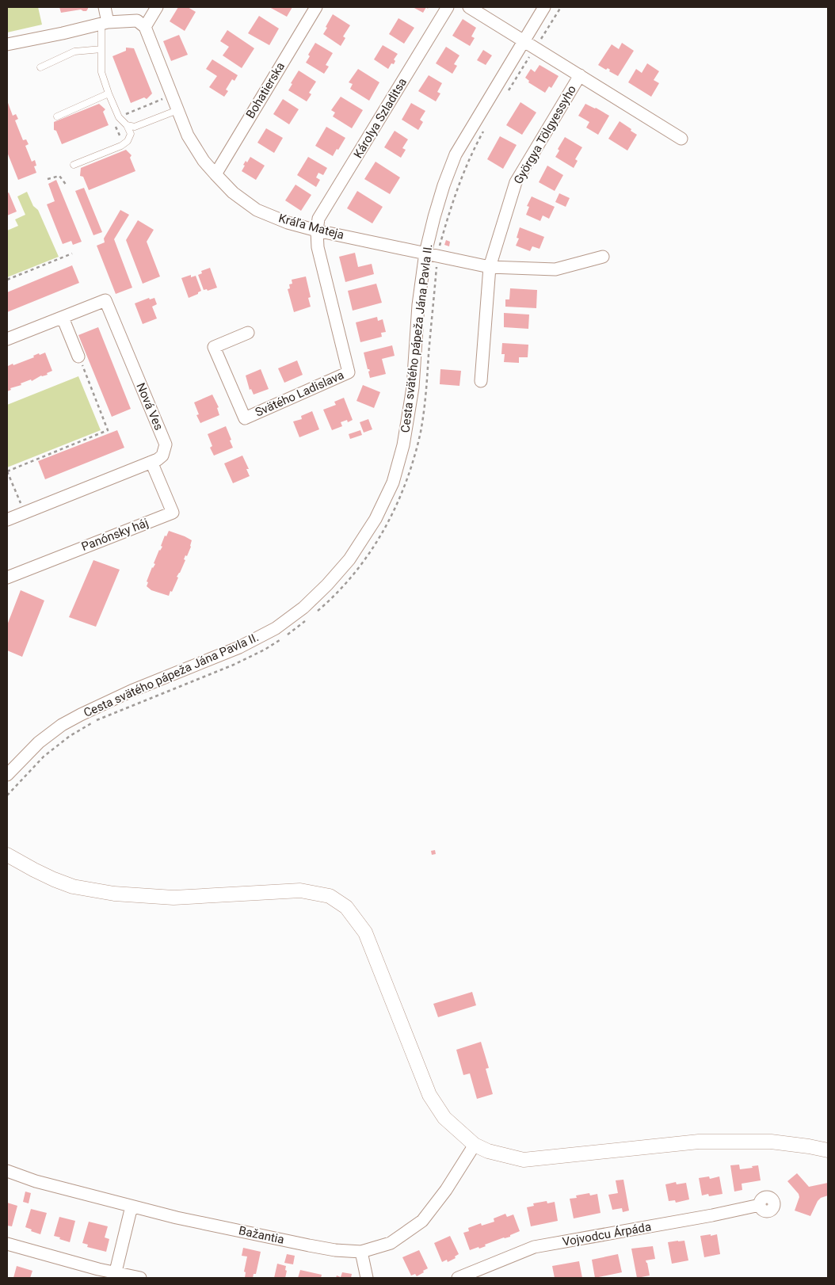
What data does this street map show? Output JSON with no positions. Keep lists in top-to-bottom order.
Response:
{
  "streets": {
    "street": [
      "Bohatierska",
      "Károlya Szladitsa",
      "Györgya Tölgyessyho",
      "Kráľa Mateja",
      "Cesta svätého pápeža Jána Pavla II.",
      "Svätého Ladislava",
      "Nová Ves",
      "Panónsky háj",
      "Vojvodcu Árpáda",
      "Bažantia"
    ]
  },
  "crossings": [
    ["Bohatierska", "Kráľa Mateja"],
    ["Károlya Szladitsa", "Kráľa Mateja"],
    ["Károlya Szladitsa", "Svätého Ladislava"],
    ["Györgya Tölgyessyho", "Kráľa Mateja"],
    ["Kráľa Mateja", "Cesta svätého pápeža Jána Pavla II."],
    ["Kráľa Mateja", "Svätého Ladislava"],
    ["Nová Ves", "Panónsky háj"]
  ]
}
